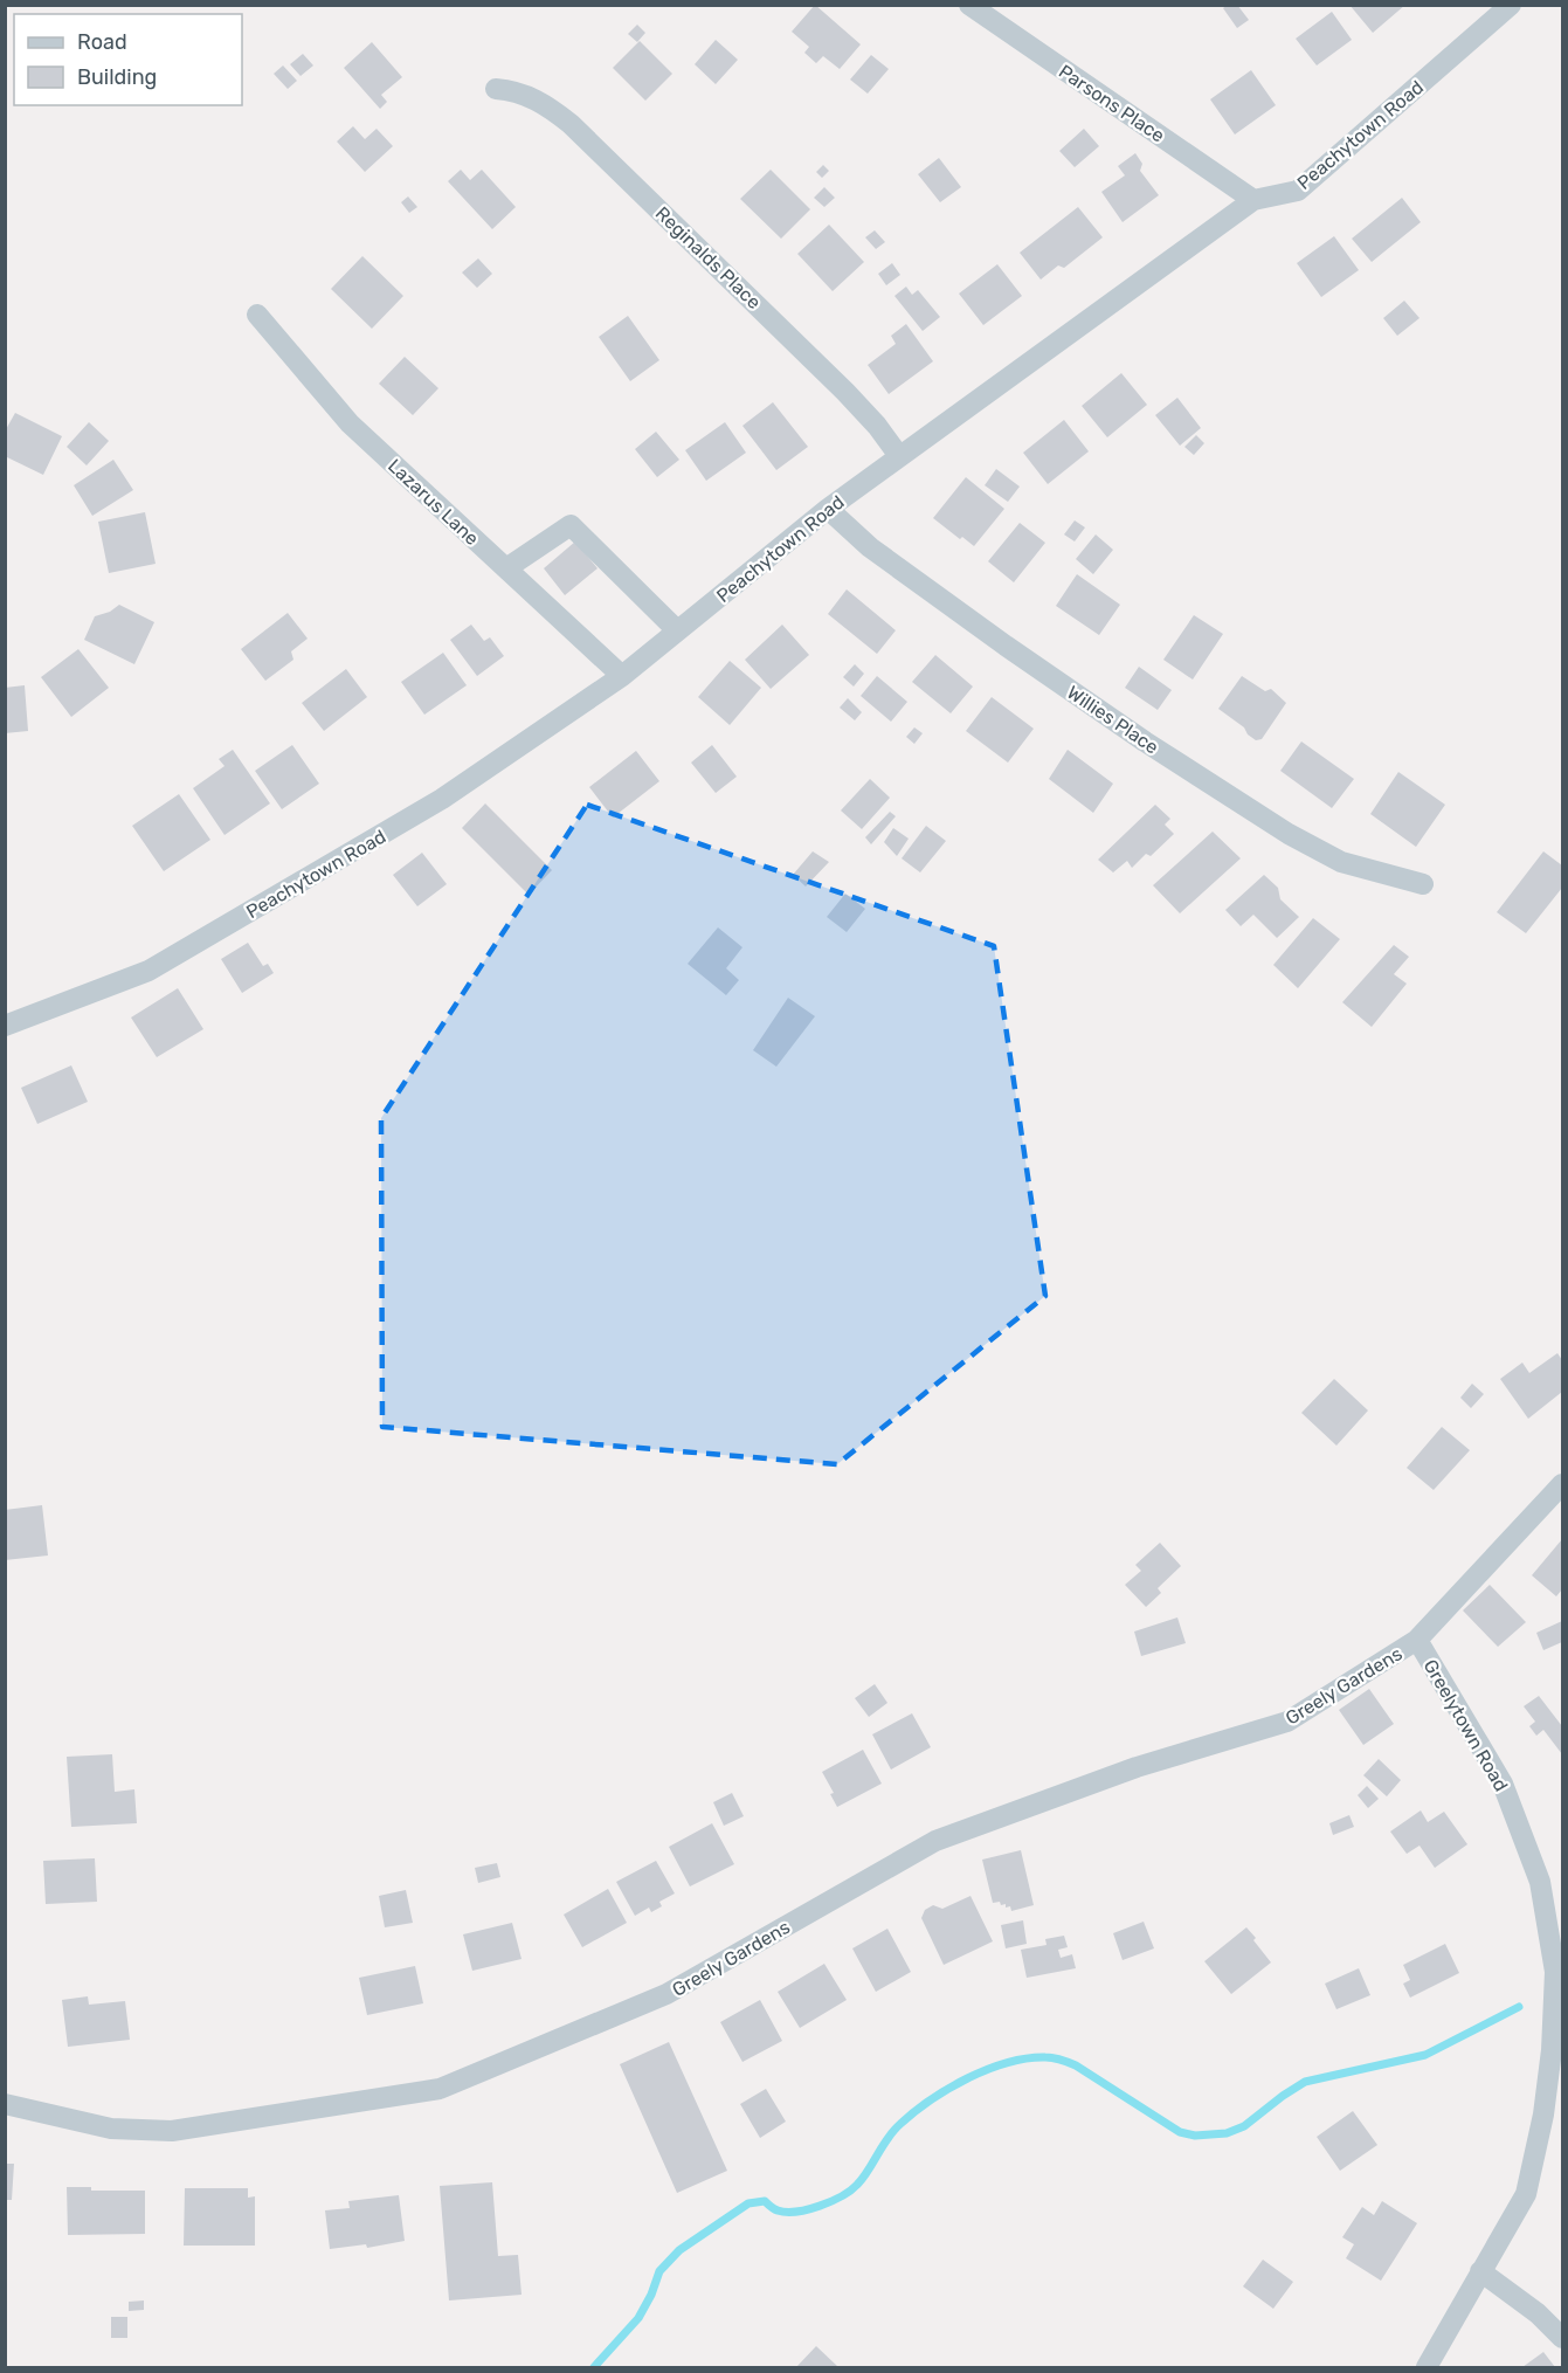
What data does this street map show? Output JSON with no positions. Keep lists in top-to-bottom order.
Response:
{
  "streets": {
    "street": [
      "Parsons Place",
      "Peachytown Road",
      "Reginalds Place",
      "Lazarus Lane",
      "Willies Place",
      "Greely Gardens",
      "Greelytown Road"
    ]
  },
  "crossings": [
    ["Parsons Place", "Peachytown Road"],
    ["Peachytown Road", "Reginalds Place"],
    ["Peachytown Road", "Lazarus Lane"],
    ["Peachytown Road", "Willies Place"],
    ["Greely Gardens", "Greelytown Road"]
  ],
  "legend": ["Road", "Building"]
}
